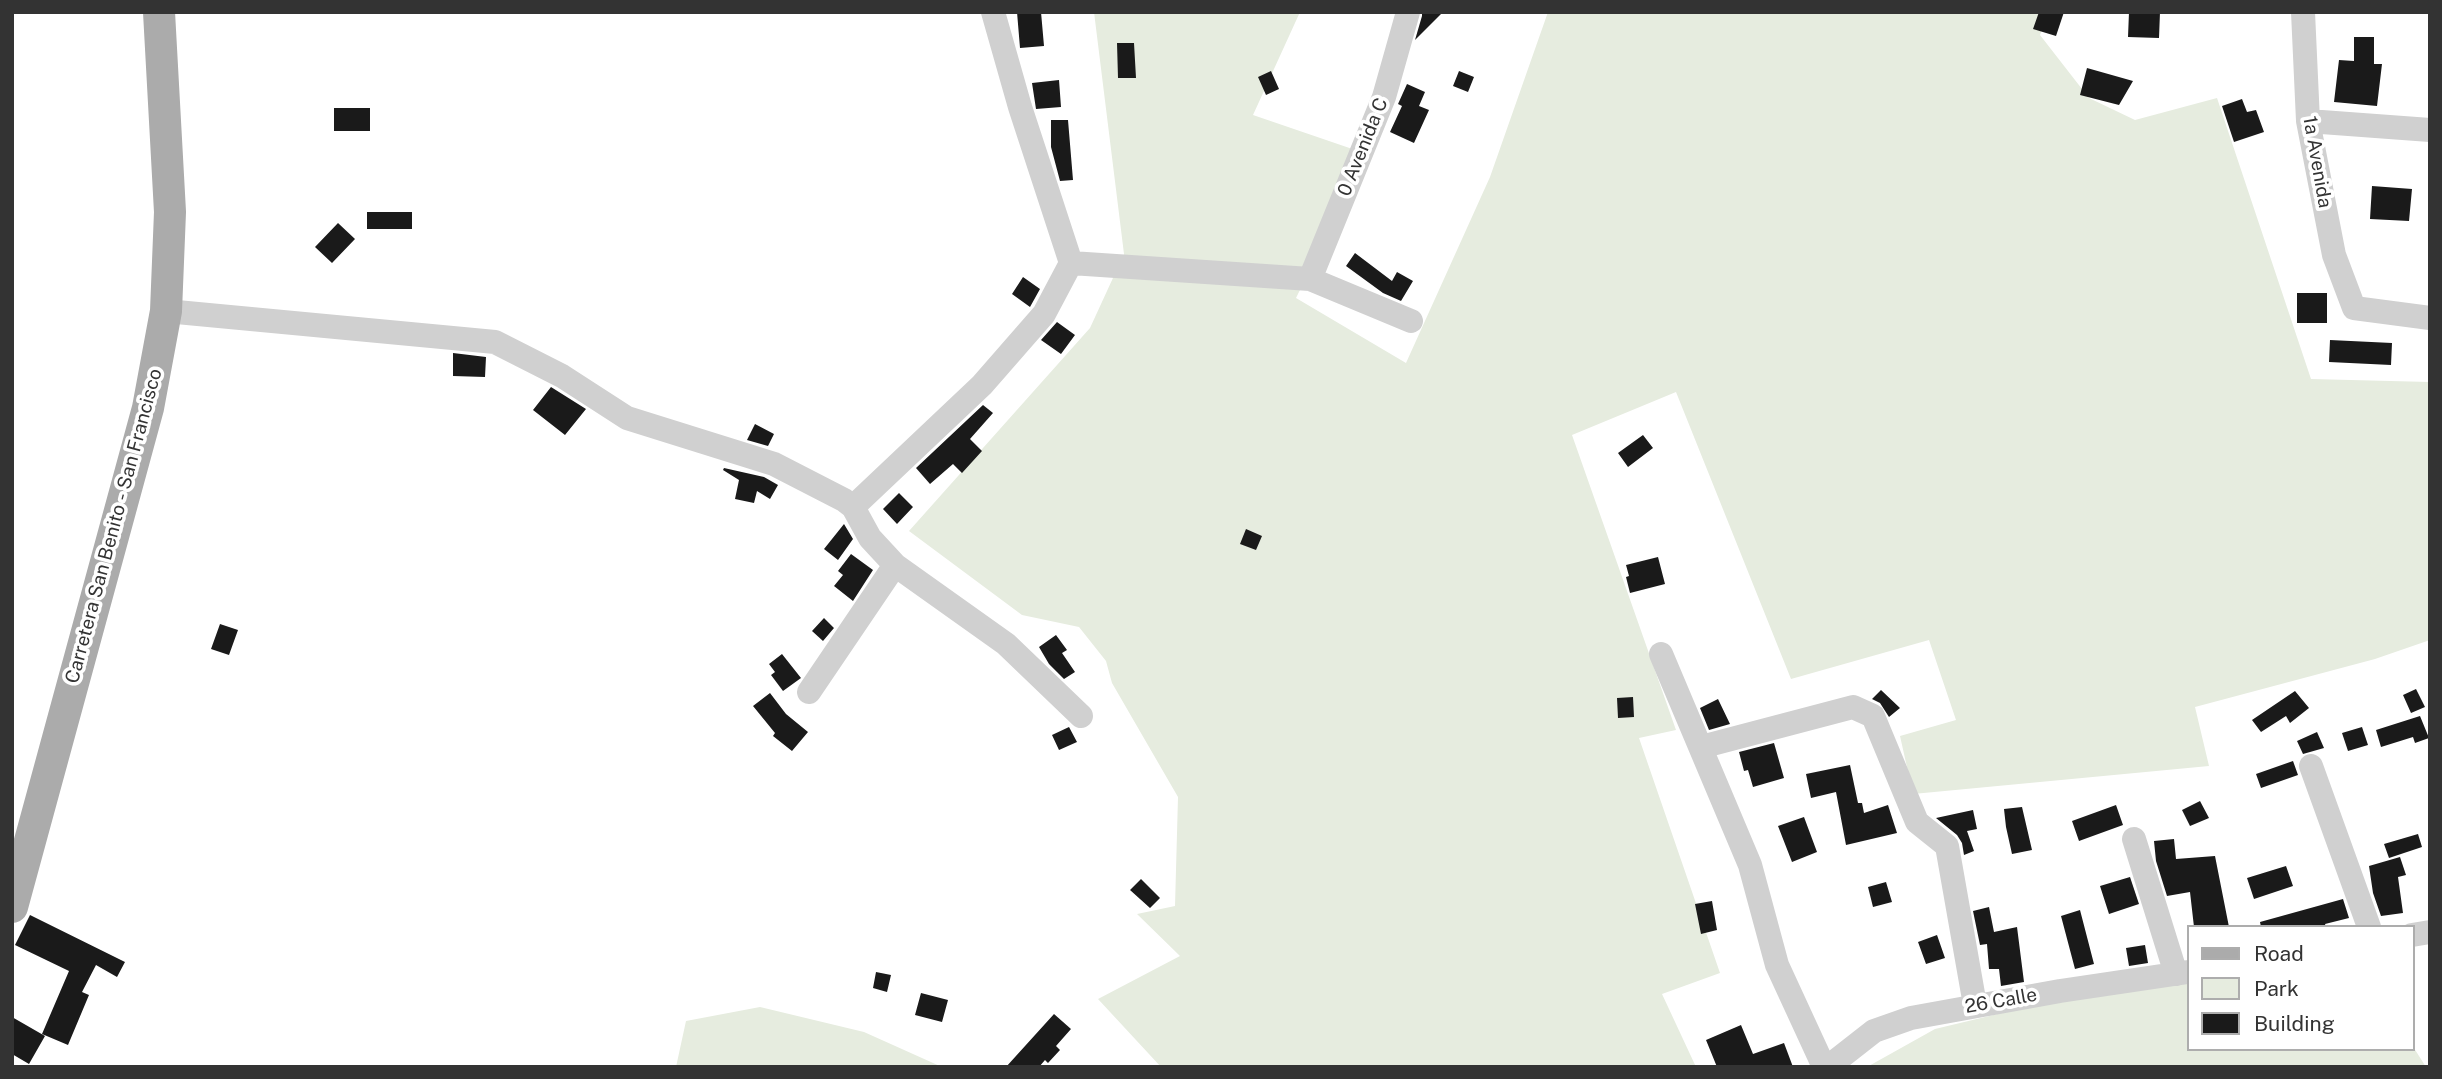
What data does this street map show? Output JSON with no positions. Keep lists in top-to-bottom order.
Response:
{
  "streets": {
    "main road": ["Carretera San Benito - San Francisco"],
    "street": ["0 Avenida C", "1a Avenida", "26 Calle"]
  },
  "legend": ["Road", "Park", "Building"]
}
